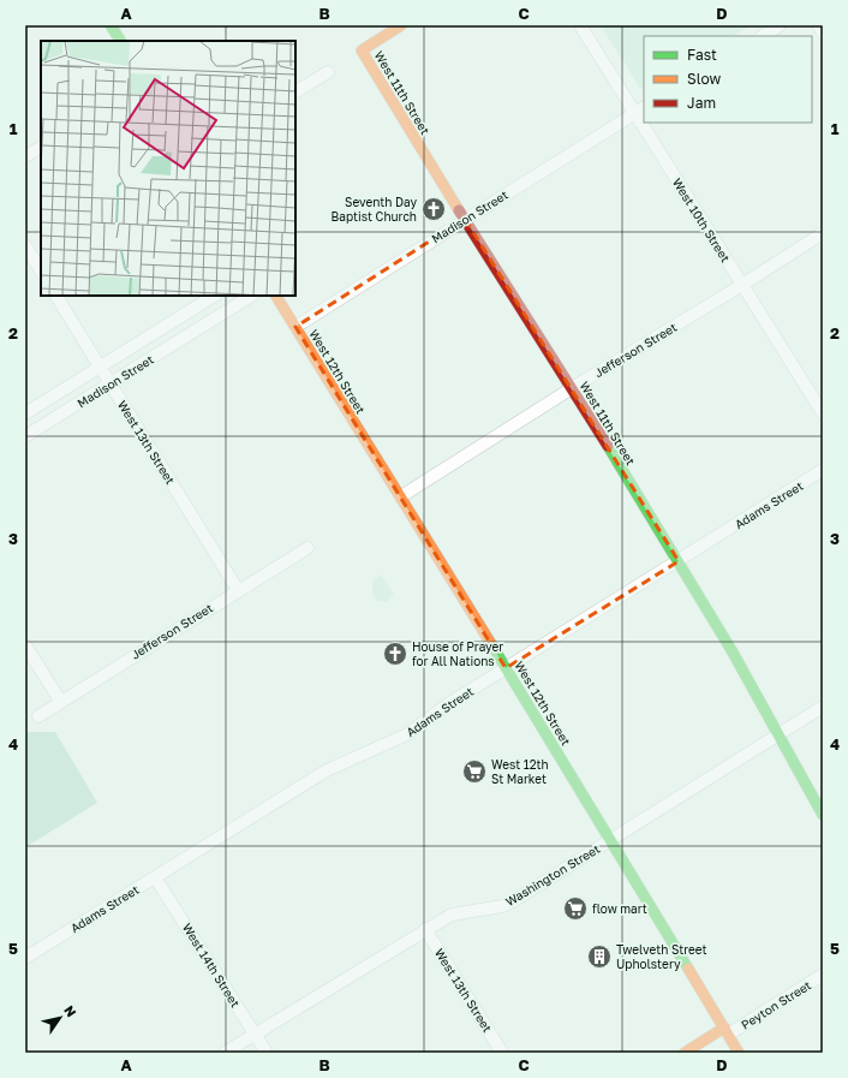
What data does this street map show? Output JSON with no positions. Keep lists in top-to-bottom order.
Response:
{
  "streets": {
    "street": [
      "West 11th Street",
      "Madison Street",
      "West 10th Street",
      "Jefferson Street",
      "West 12th Street",
      "West 13th Street",
      "Adams Street",
      "Washington Street",
      "West 14th Street",
      "Peyton Street"
    ]
  },
  "crossings": [
    ["West 11th Street", "Madison Street"],
    ["West 11th Street", "Jefferson Street"],
    ["West 11th Street", "Adams Street"],
    ["West 11th Street", "Washington Street"],
    ["Madison Street", "West 10th Street"],
    ["Madison Street", "West 12th Street"],
    ["Madison Street", "West 13th Street"],
    ["West 10th Street", "Jefferson Street"],
    ["Jefferson Street", "West 12th Street"],
    ["Jefferson Street", "West 13th Street"],
    ["West 12th Street", "Adams Street"],
    ["West 12th Street", "Washington Street"],
    ["West 12th Street", "Peyton Street"],
    ["West 13th Street", "Washington Street"],
    ["Adams Street", "West 14th Street"],
    ["Washington Street", "West 14th Street"]
  ],
  "places": {
    "church": ["Seventh Day Baptist Church", "House of Prayer for All Nations"],
    "supermarket": ["West 12th St Market", "flow mart"],
    "building": ["Twelveth Street Upholstery"]
  },
  "legend": ["Fast", "Slow", "Jam"],
  "north": "top right",
  "grid": {
    "columns": [
      "A",
      "B",
      "C",
      "D"
    ],
    "rows": [
      "1",
      "2",
      "3",
      "4",
      "5"
    ]
  }
}
